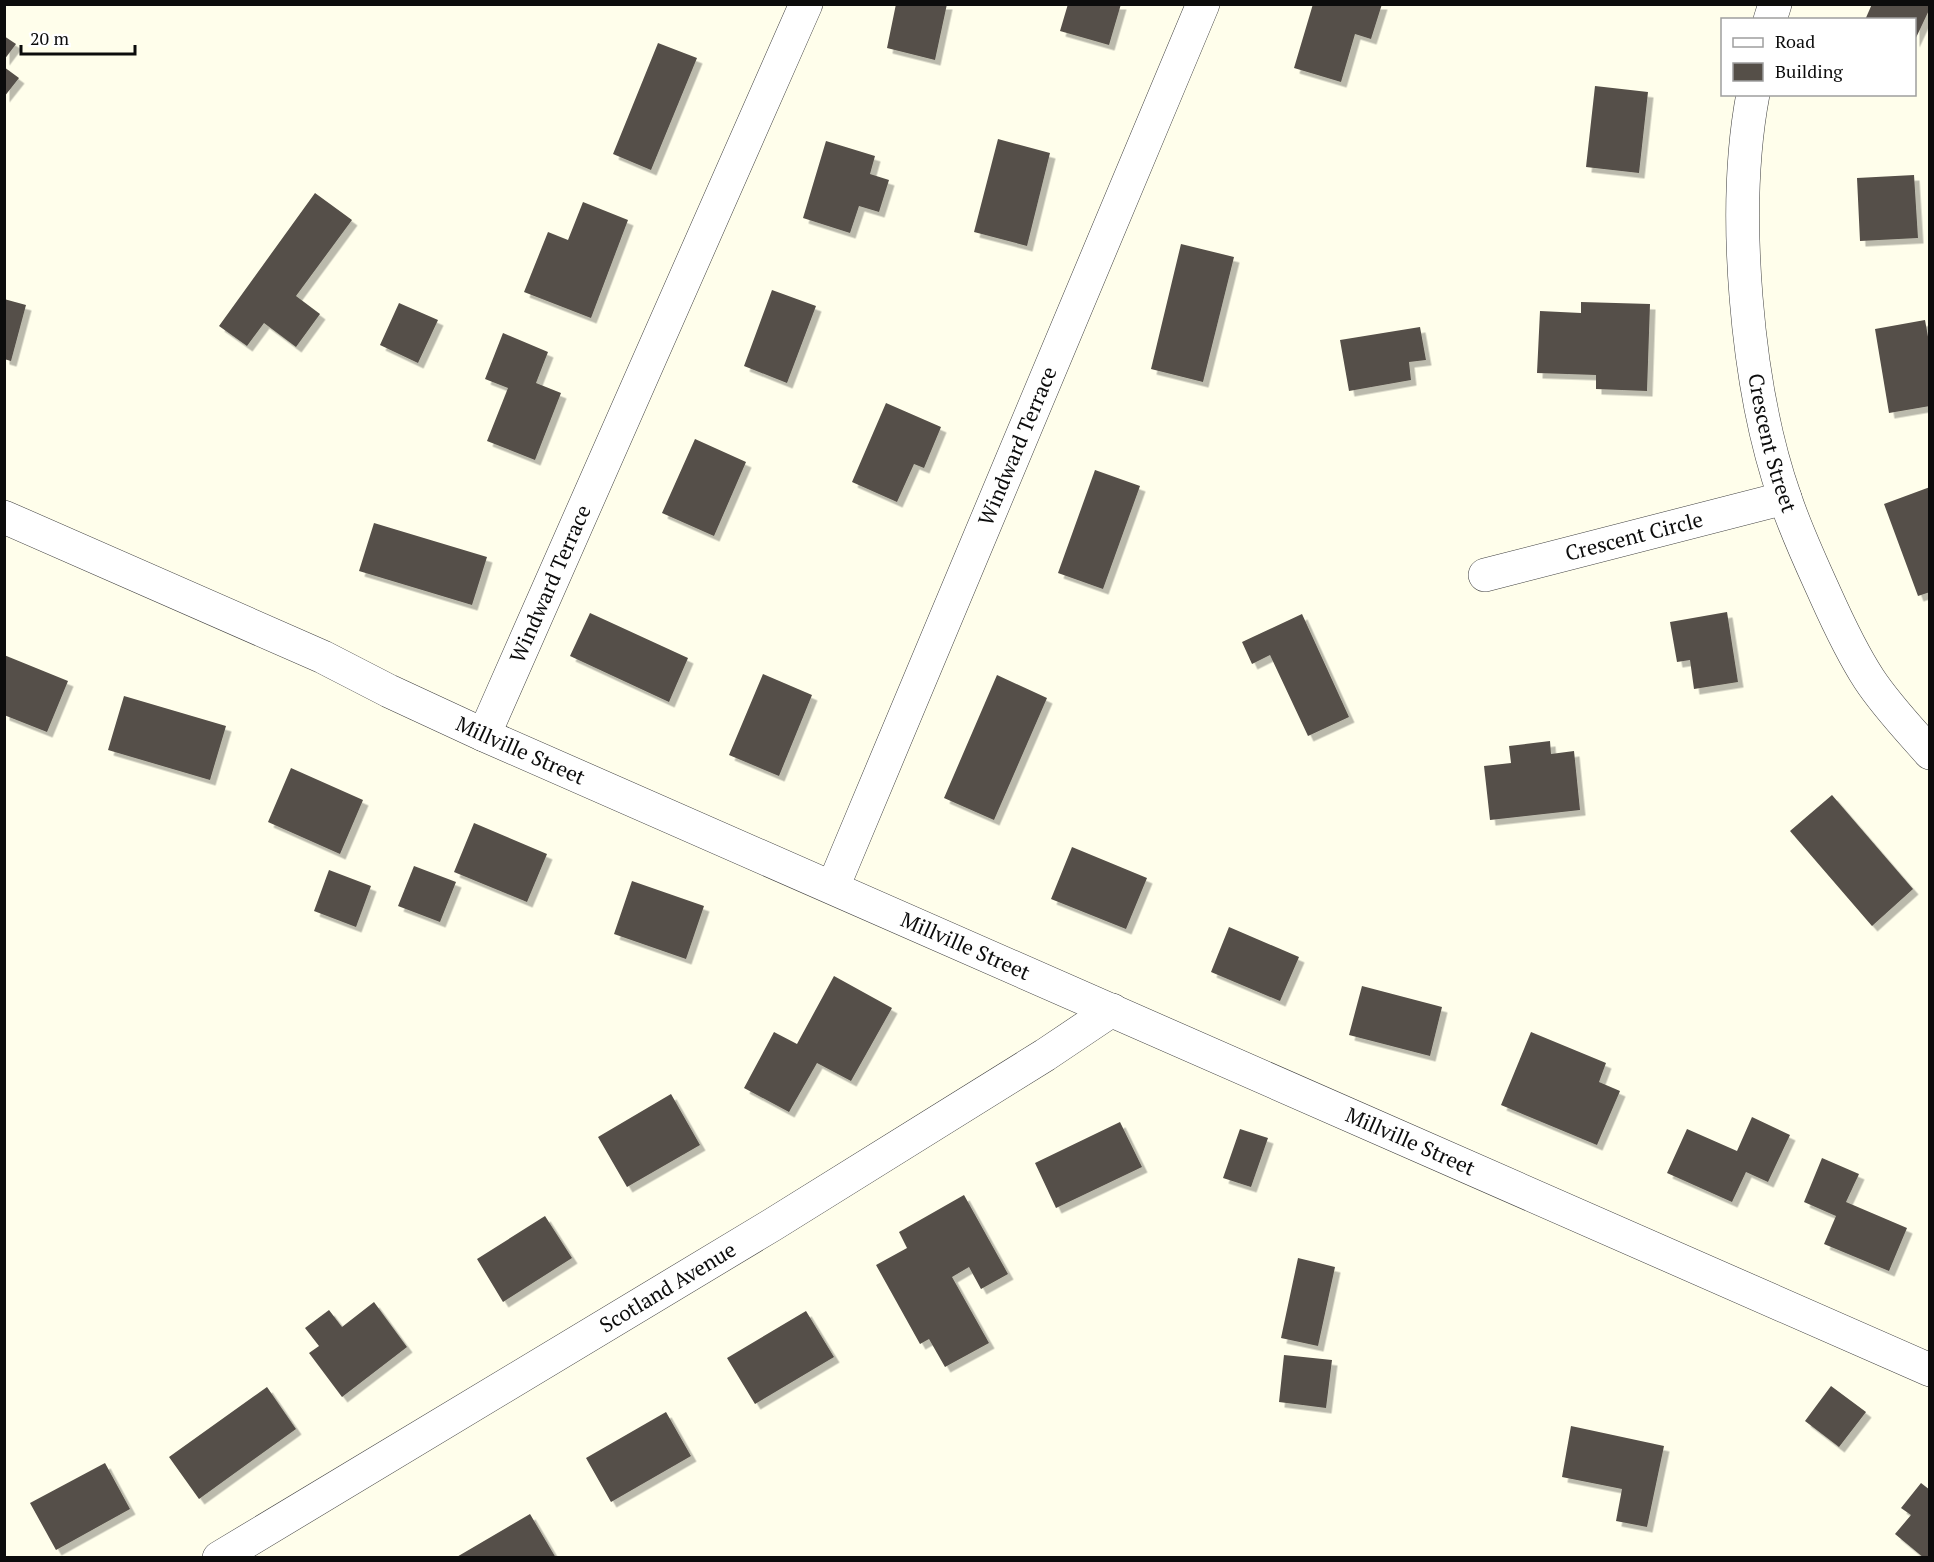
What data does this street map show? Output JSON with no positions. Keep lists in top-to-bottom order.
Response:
{
  "streets": {
    "street": [
      "Crescent Street",
      "Windward Terrace",
      "Crescent Circle",
      "Millville Street",
      "Scotland Avenue"
    ]
  },
  "crossings": [
    ["Crescent Street", "Crescent Circle"],
    ["Windward Terrace", "Millville Street"],
    ["Millville Street", "Scotland Avenue"]
  ],
  "legend": ["Road", "Building"],
  "scale_bar": "20 m"
}
